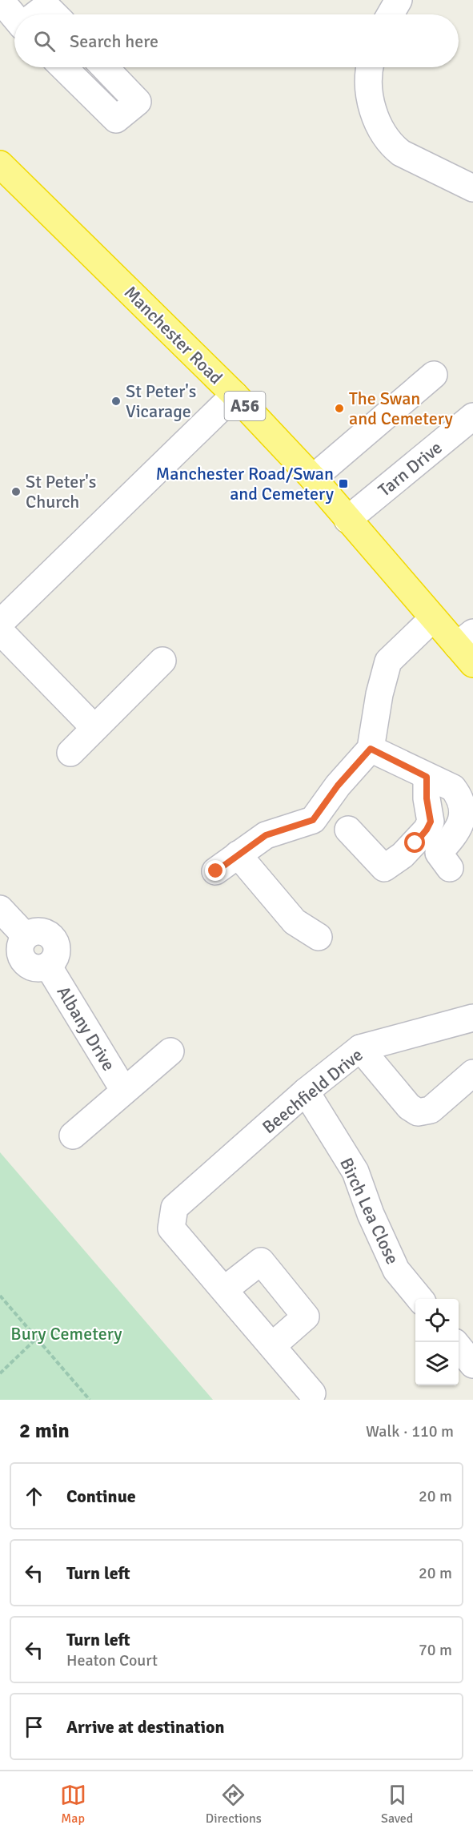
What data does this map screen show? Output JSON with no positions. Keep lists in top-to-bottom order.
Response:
{
  "streets": {
    "highway": ["Manchester Road", "A56"],
    "street": [
      "Tarn Drive",
      "Albany Drive",
      "Beechfield Drive",
      "Birch Lea Close"
    ]
  },
  "crossings": [
    ["Manchester Road", "Tarn Drive"],
    ["Beechfield Drive", "Birch Lea Close"]
  ],
  "parks": ["Bury Cemetery"],
  "places": {
    "other": ["St Peter's Vicarage", "The Swan and Cemetery", "St Peter's Church"],
    "transit": ["Manchester Road/Swan and Cemetery"]
  },
  "page": {
    "search": "Search here",
    "heading": ["2 min", "Walk · 110 m"],
    "list": [
      ["Continue", "20 m"],
      ["Turn left", "20 m"],
      ["Turn left", "Heaton Court", "70 m"],
      "Arrive at destination"
    ],
    "nav": ["Map", "Directions", "Saved"]
  }
}
